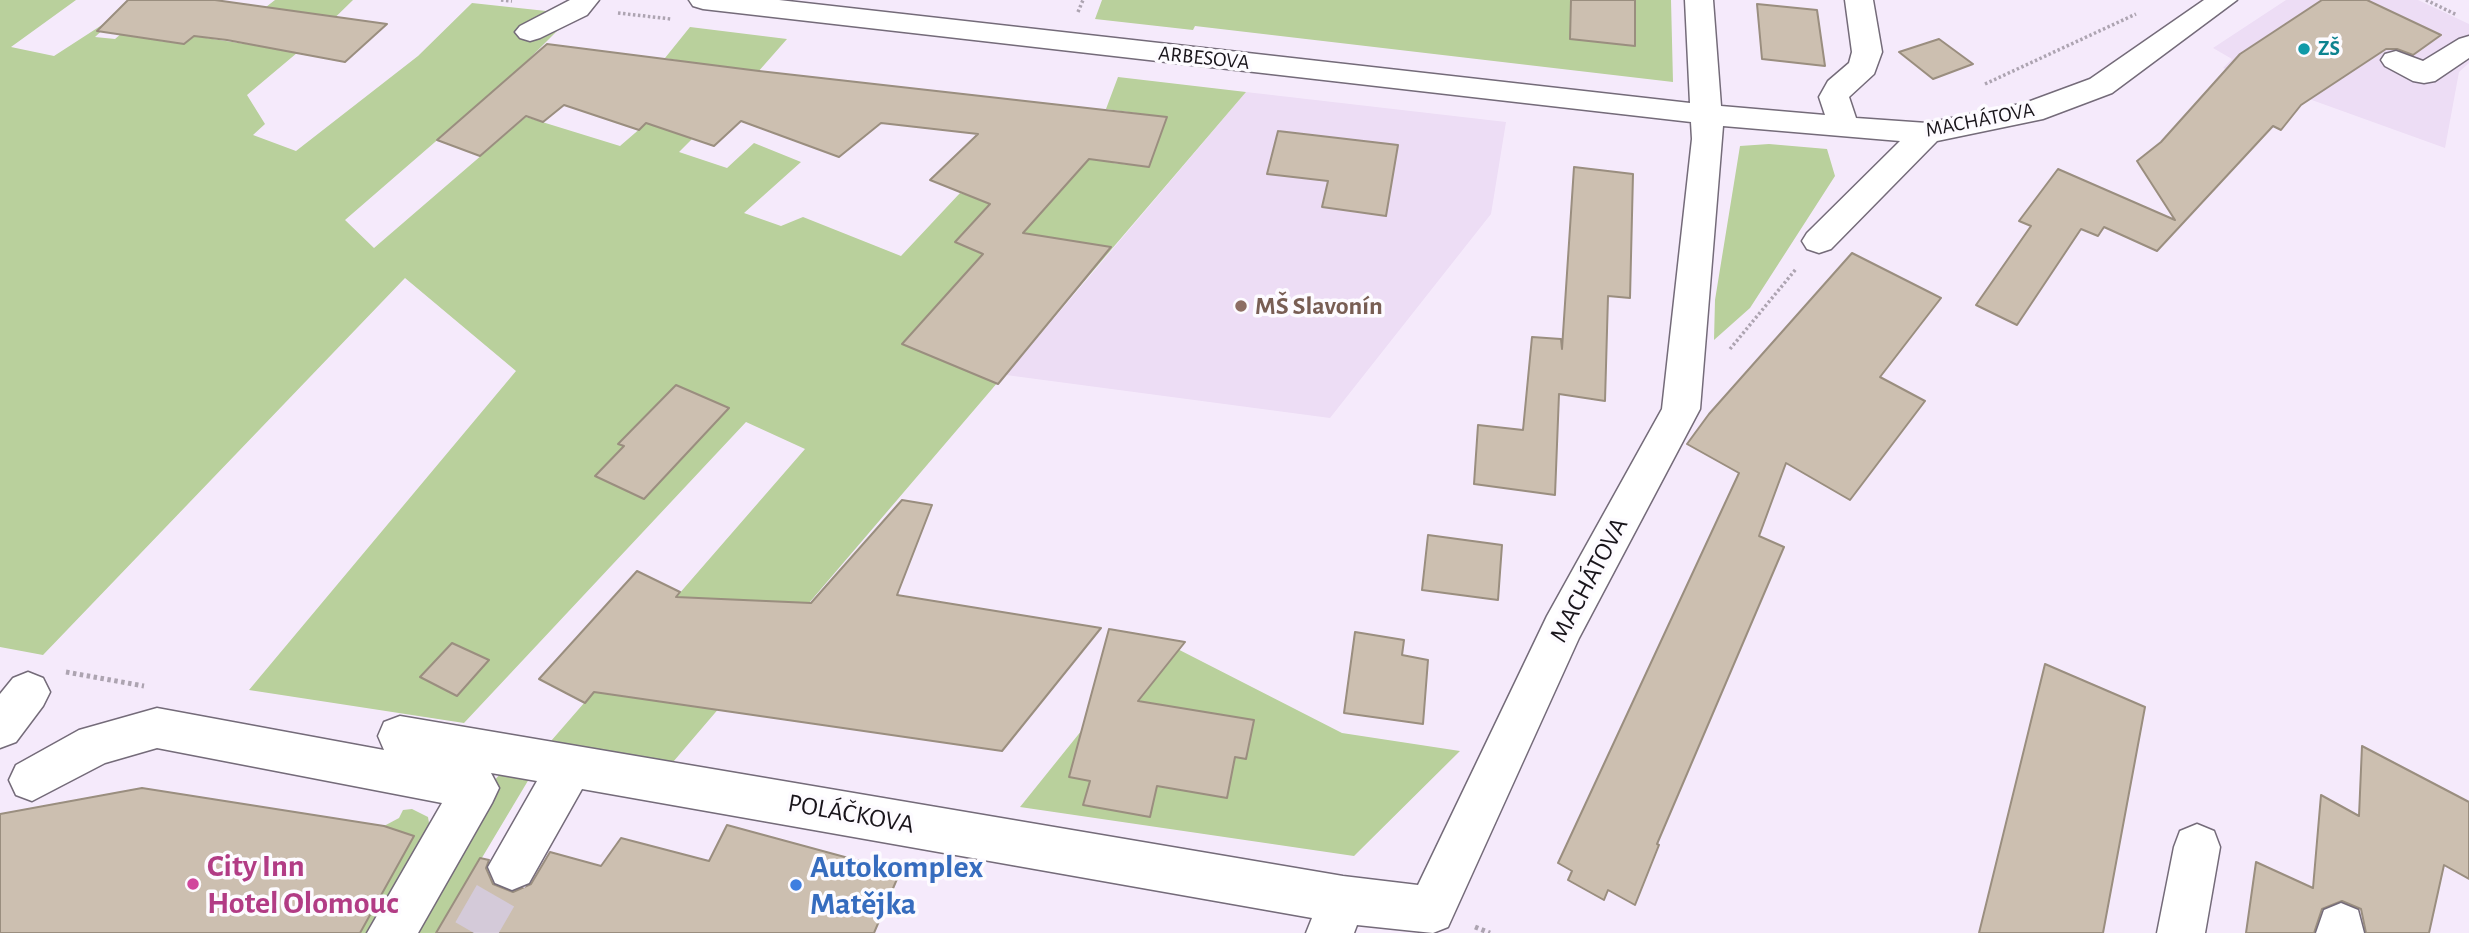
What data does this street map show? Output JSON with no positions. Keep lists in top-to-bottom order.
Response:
{
  "streets": {
    "street": ["ARBESOVA", "MACHÁTOVA", "POLÁČKOVA"]
  },
  "crossings": [
    ["ARBESOVA", "MACHÁTOVA"],
    ["MACHÁTOVA", "POLÁČKOVA"]
  ],
  "places": [
    "ZŠ",
    "MŠ Slavonín",
    "City Inn Hotel Olomouc",
    "Autokomplex Matějka"
  ]
}
